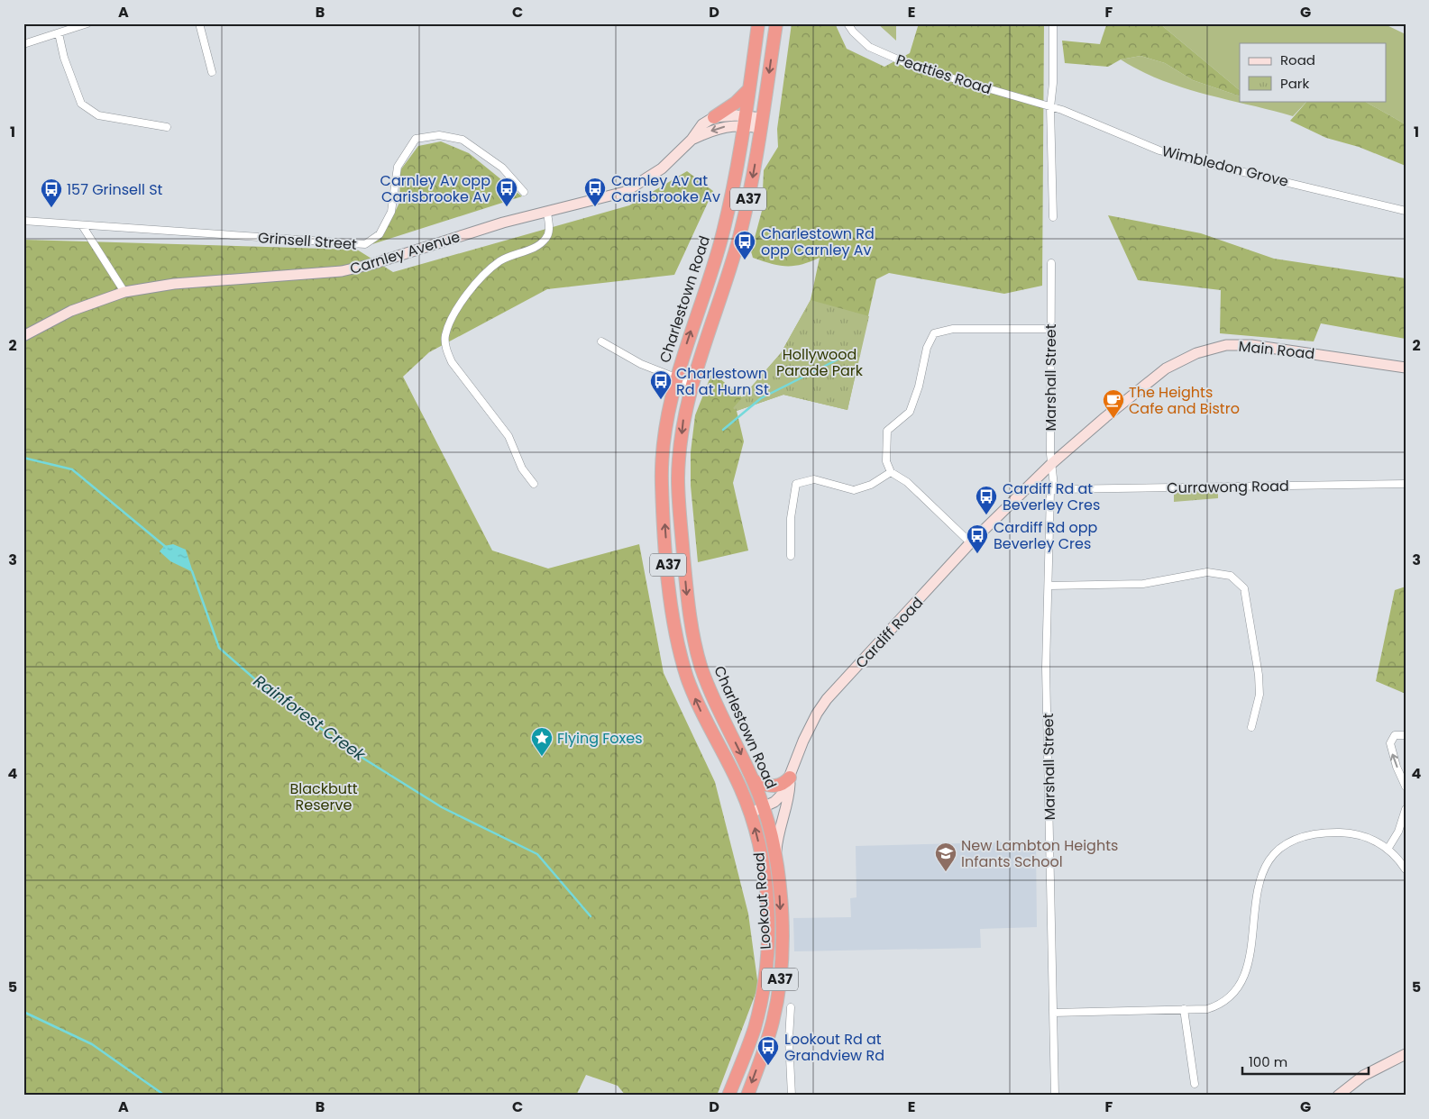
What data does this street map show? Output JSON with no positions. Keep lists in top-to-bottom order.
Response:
{
  "streets": {
    "highway": ["A37", "Charlestown Road", "Lookout Road"],
    "main road": ["Carnley Avenue", "Main Road", "Cardiff Road"],
    "street": [
      "Peatties Road",
      "Wimbledon Grove",
      "Grinsell Street",
      "Marshall Street",
      "Currawong Road"
    ]
  },
  "crossings": [
    ["Peatties Road", "Wimbledon Grove"],
    ["Carnley Avenue", "Charlestown Road"],
    ["Charlestown Road", "Cardiff Road"],
    ["Charlestown Road", "Lookout Road"],
    ["Main Road", "Marshall Street"],
    ["Main Road", "Cardiff Road"],
    ["Marshall Street", "Currawong Road"],
    ["Marshall Street", "Cardiff Road"],
    ["Cardiff Road", "Lookout Road"]
  ],
  "water": ["Rainforest Creek"],
  "parks": ["Hollywood Parade Park", "Blackbutt Reserve"],
  "places": {
    "bus stop": [
      "Carnley Av opp Carisbrooke Av",
      "Carnley Av at Carisbrooke Av",
      "157 Grinsell St",
      "Charlestown Rd opp Carnley Av",
      "Charlestown Rd at Hurn St",
      "Cardiff Rd at Beverley Cres",
      "Cardiff Rd opp Beverley Cres",
      "Lookout Rd at Grandview Rd"
    ],
    "cafe": ["The Heights Cafe and Bistro"],
    "place": ["Flying Foxes"],
    "school or university": ["New Lambton Heights Infants School"]
  },
  "legend": ["Road", "Park"],
  "scale_bar": "100 m",
  "grid": {
    "columns": [
      "A",
      "B",
      "C",
      "D",
      "E",
      "F",
      "G"
    ],
    "rows": [
      "1",
      "2",
      "3",
      "4",
      "5"
    ]
  }
}
